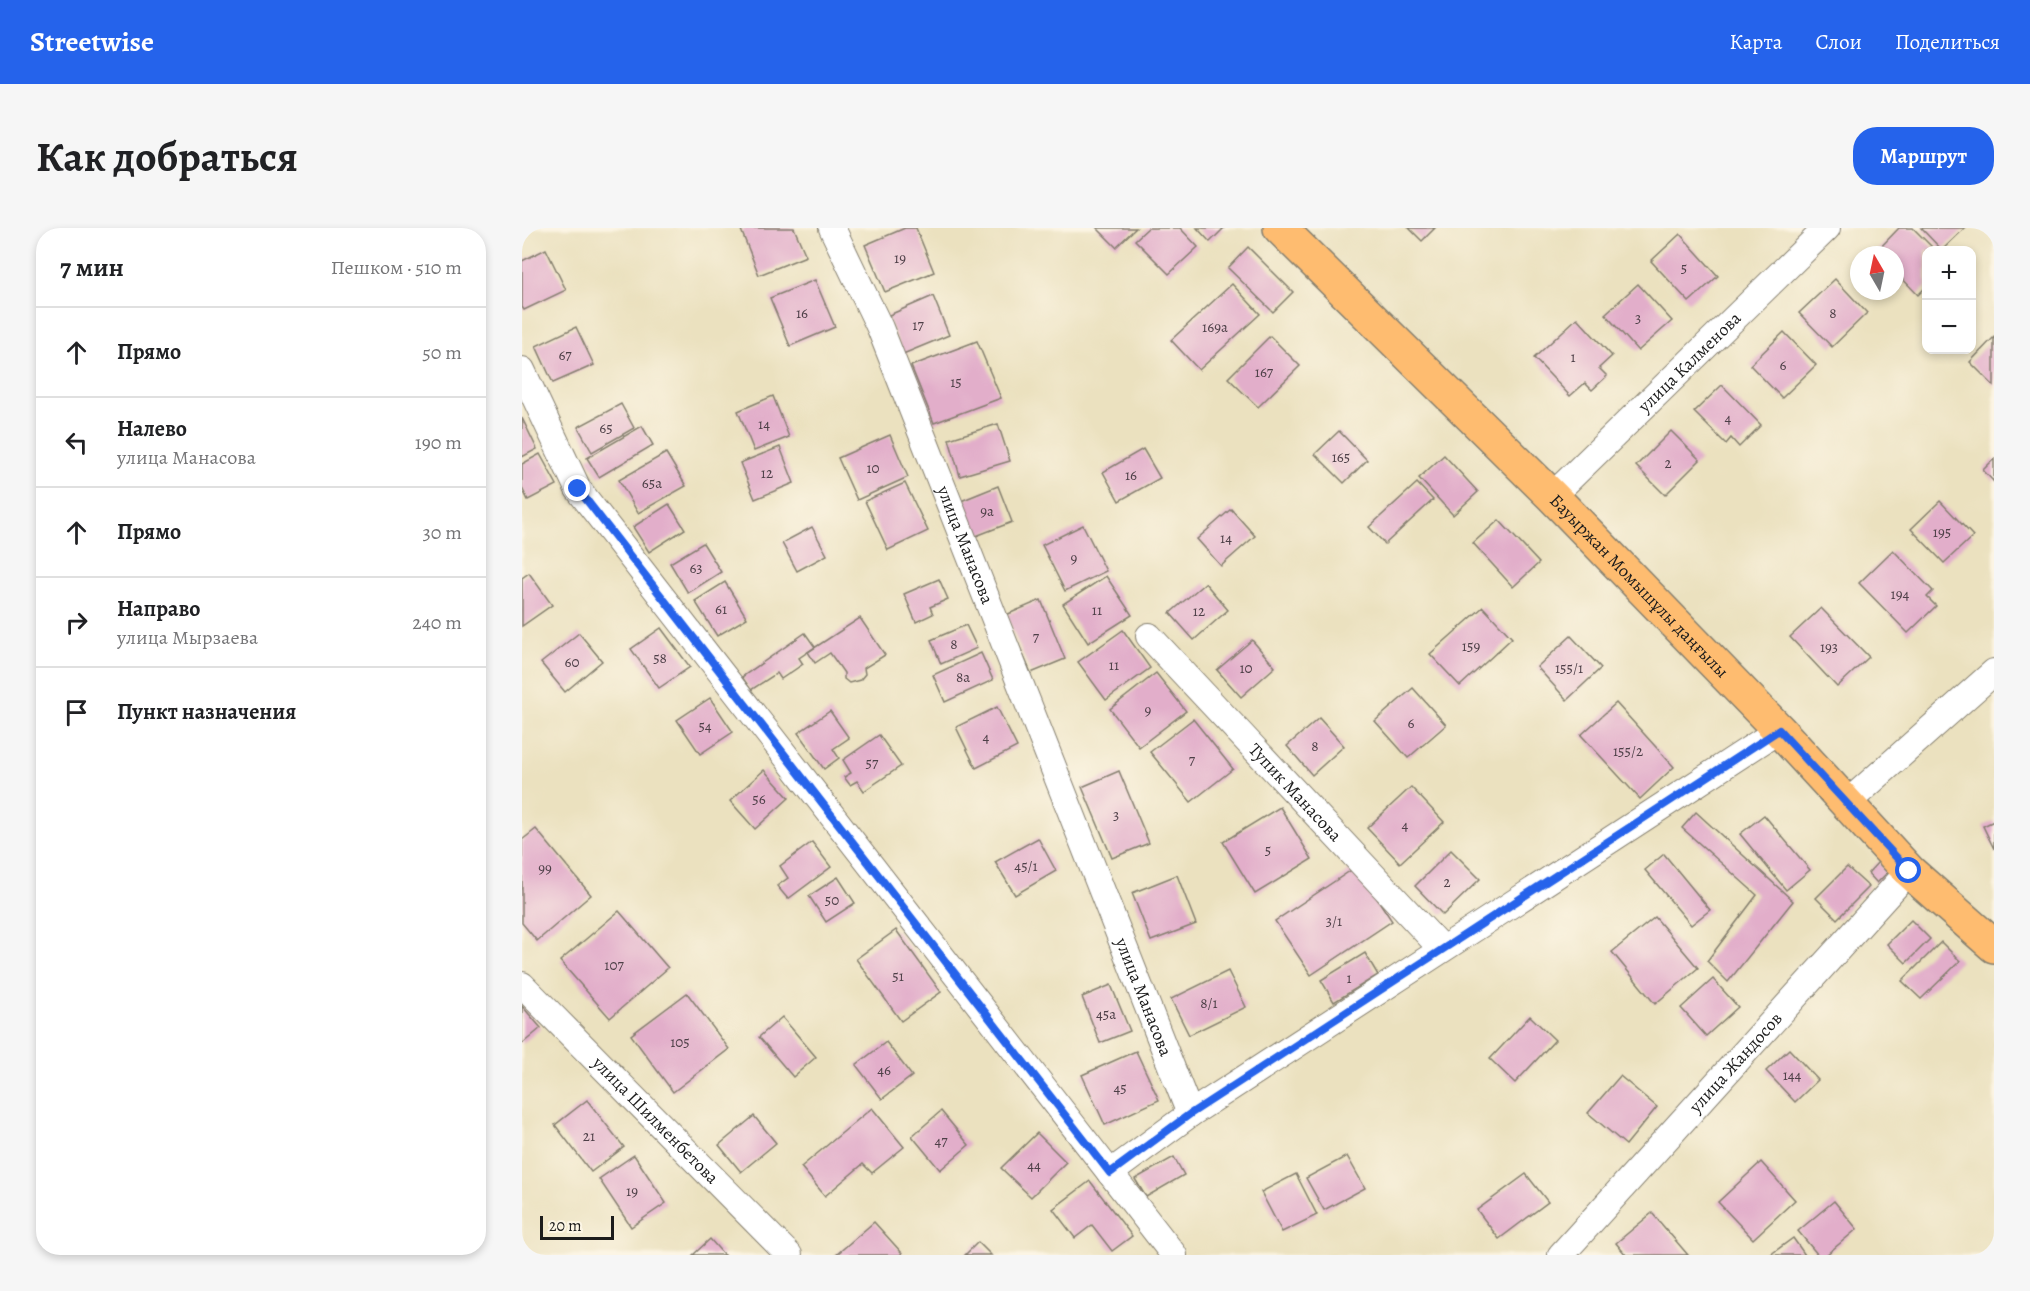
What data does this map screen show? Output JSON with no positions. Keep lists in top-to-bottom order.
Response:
{
  "streets": {
    "main road": ["Бауыржан Момышұлы даңғылы"],
    "street": [
      "улица Калменова",
      "улица Манасова",
      "Тупик Манасова",
      "улица Жандосов",
      "улица Шилменбетова"
    ]
  },
  "crossings": [
    ["улица Калменова", "Бауыржан Момышұлы даңғылы"],
    ["Бауыржан Момышұлы даңғылы", "улица Жандосов"]
  ],
  "house_numbers": [
    "19",
    "5",
    "16",
    "8",
    "3",
    "17",
    "169а",
    "67",
    "1",
    "6",
    "167",
    "15",
    "4",
    "14",
    "65",
    "165",
    "2",
    "10",
    "12",
    "16",
    "65а",
    "9а",
    "195",
    "14",
    "9",
    "63",
    "194",
    "61",
    "11",
    "12",
    "7",
    "8",
    "159",
    "193",
    "58",
    "60",
    "11",
    "10",
    "155/1",
    "8а",
    "9",
    "6",
    "54",
    "4",
    "8",
    "155/2",
    "7",
    "57",
    "56",
    "3",
    "4",
    "5",
    "45/1",
    "99",
    "2",
    "50",
    "3/1",
    "107",
    "51",
    "1",
    "8/1",
    "45а",
    "105",
    "46",
    "144",
    "45",
    "21",
    "47",
    "44",
    "19"
  ],
  "scale_bar": "20 m",
  "north": "top",
  "page": {
    "header": "Streetwise",
    "nav": ["Карта", "Слои", "Поделиться"],
    "buttons": "Маршрут",
    "title": "Как добраться",
    "heading": ["7 мин", "Пешком · 510 m"],
    "map_buttons": ["+", "−"],
    "list": [
      ["Прямо", "50 m"],
      ["Налево", "улица Манасова", "190 m"],
      ["Прямо", "30 m"],
      ["Направо", "улица Мырзаева", "240 m"],
      "Пункт назначения"
    ],
    "scale": "20 m"
  }
}
